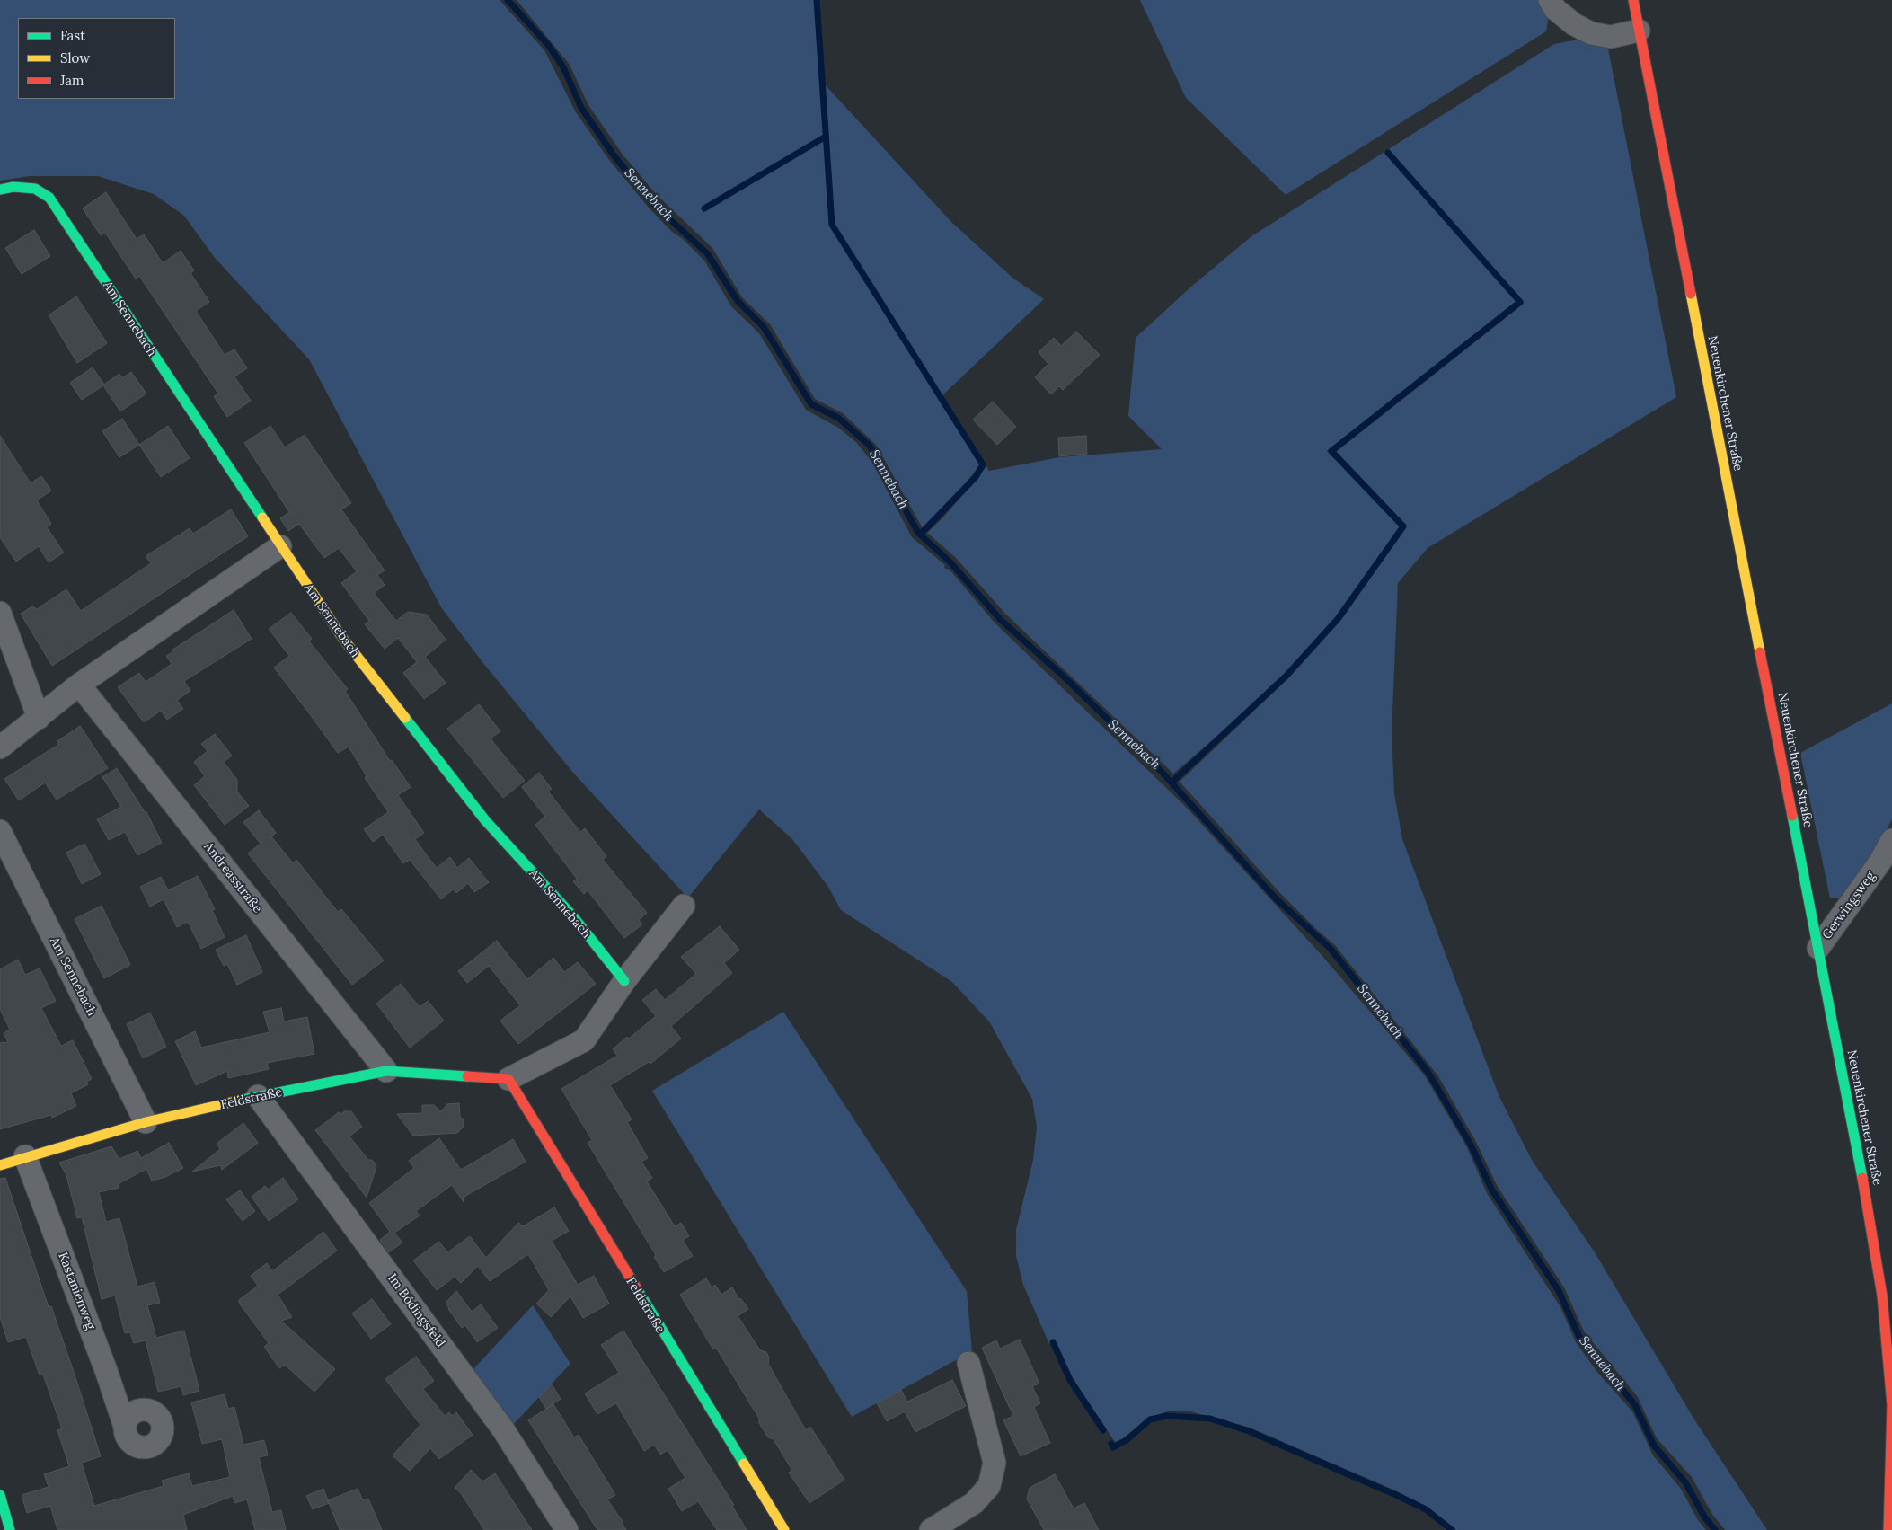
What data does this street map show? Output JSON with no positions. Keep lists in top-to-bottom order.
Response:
{
  "streets": {
    "street": [
      "Am Sennebach",
      "Neuenkirchener Straße",
      "Andreasstraße",
      "Gerwingsweg",
      "Feldstraße",
      "Kastanienweg",
      "Im Bödingsfeld"
    ]
  },
  "crossings": [
    ["Am Sennebach", "Feldstraße"],
    ["Neuenkirchener Straße", "Gerwingsweg"],
    ["Andreasstraße", "Feldstraße"],
    ["Feldstraße", "Kastanienweg"],
    ["Feldstraße", "Im Bödingsfeld"]
  ],
  "water": ["Sennebach"],
  "legend": ["Fast", "Slow", "Jam"]
}
